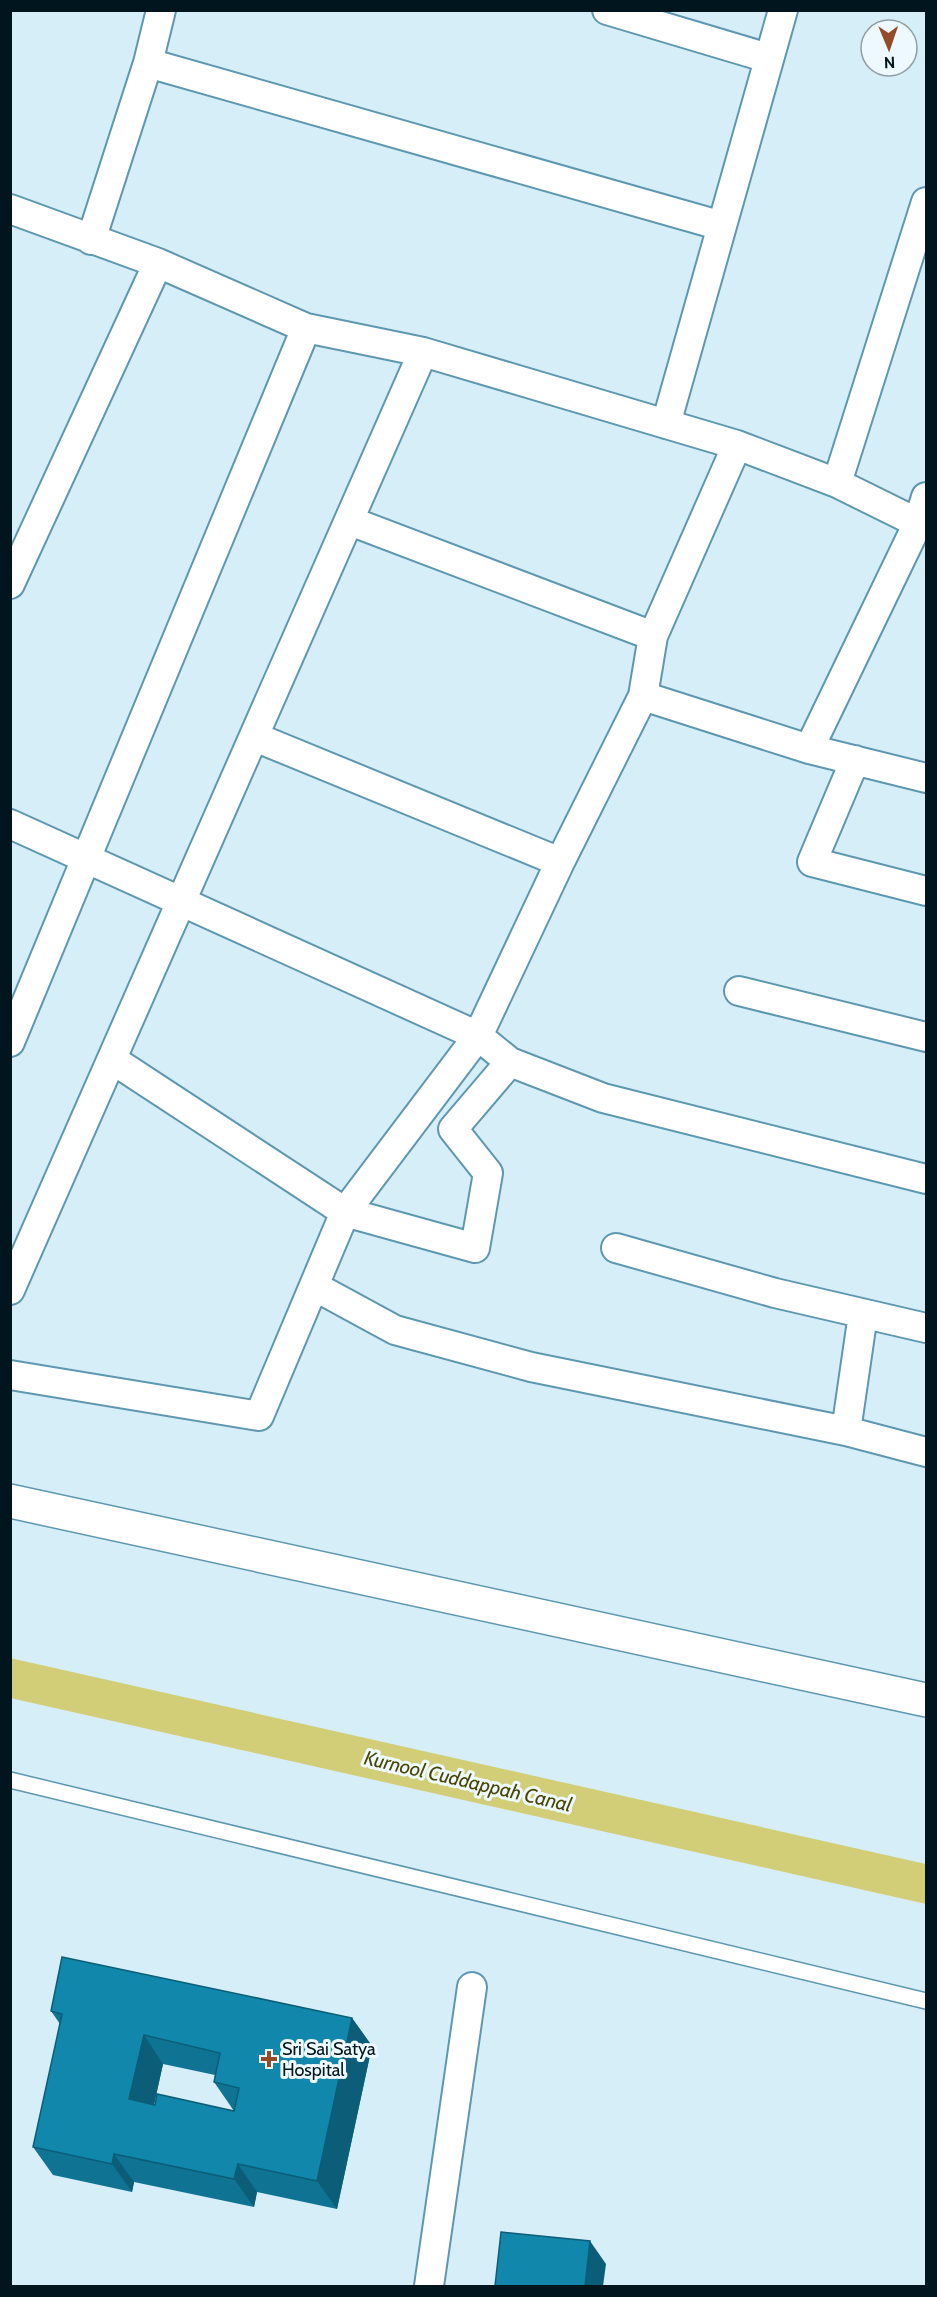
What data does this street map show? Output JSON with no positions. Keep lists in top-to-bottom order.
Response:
{
  "water": ["Kurnool Cuddappah Canal"],
  "places": {
    "health": ["Sri Sai Satya Hospital"]
  },
  "north": "bottom"
}
